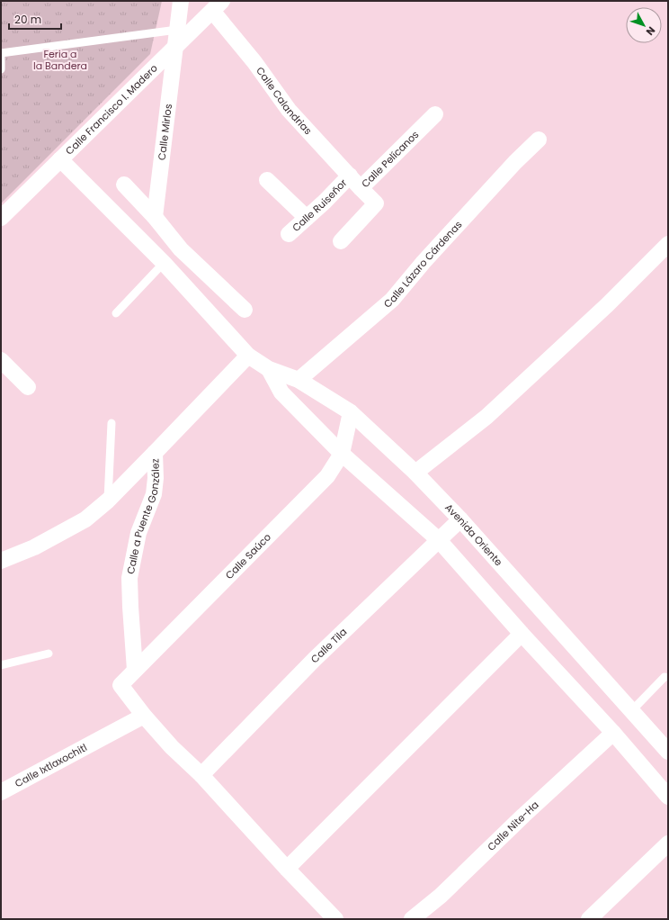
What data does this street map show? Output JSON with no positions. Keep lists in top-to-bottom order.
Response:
{
  "streets": {
    "street": [
      "Calle Calandrias",
      "Calle Francisco I. Madero",
      "Calle Mirlos",
      "Calle Pelícanos",
      "Calle Ruiseñor",
      "Calle Lázaro Cárdenas",
      "Calle a Puente González",
      "Avenida Oriente",
      "Calle Saúco",
      "Calle Tila",
      "Calle Ixtlaxochitl",
      "Calle Nite-Ha"
    ]
  },
  "crossings": [
    ["Calle Calandrias", "Calle Francisco I. Madero"],
    ["Calle Calandrias", "Calle Pelícanos"],
    ["Calle Calandrias", "Calle Ruiseñor"],
    ["Calle Francisco I. Madero", "Calle Mirlos"],
    ["Calle Lázaro Cárdenas", "Avenida Oriente"],
    ["Calle a Puente González", "Avenida Oriente"],
    ["Calle a Puente González", "Calle Saúco"],
    ["Avenida Oriente", "Calle Saúco"],
    ["Avenida Oriente", "Calle Tila"],
    ["Calle Saúco", "Calle Ixtlaxochitl"]
  ],
  "parks": ["Feria a la Bandera"],
  "scale_bar": "20 m",
  "north": "bottom right"
}
